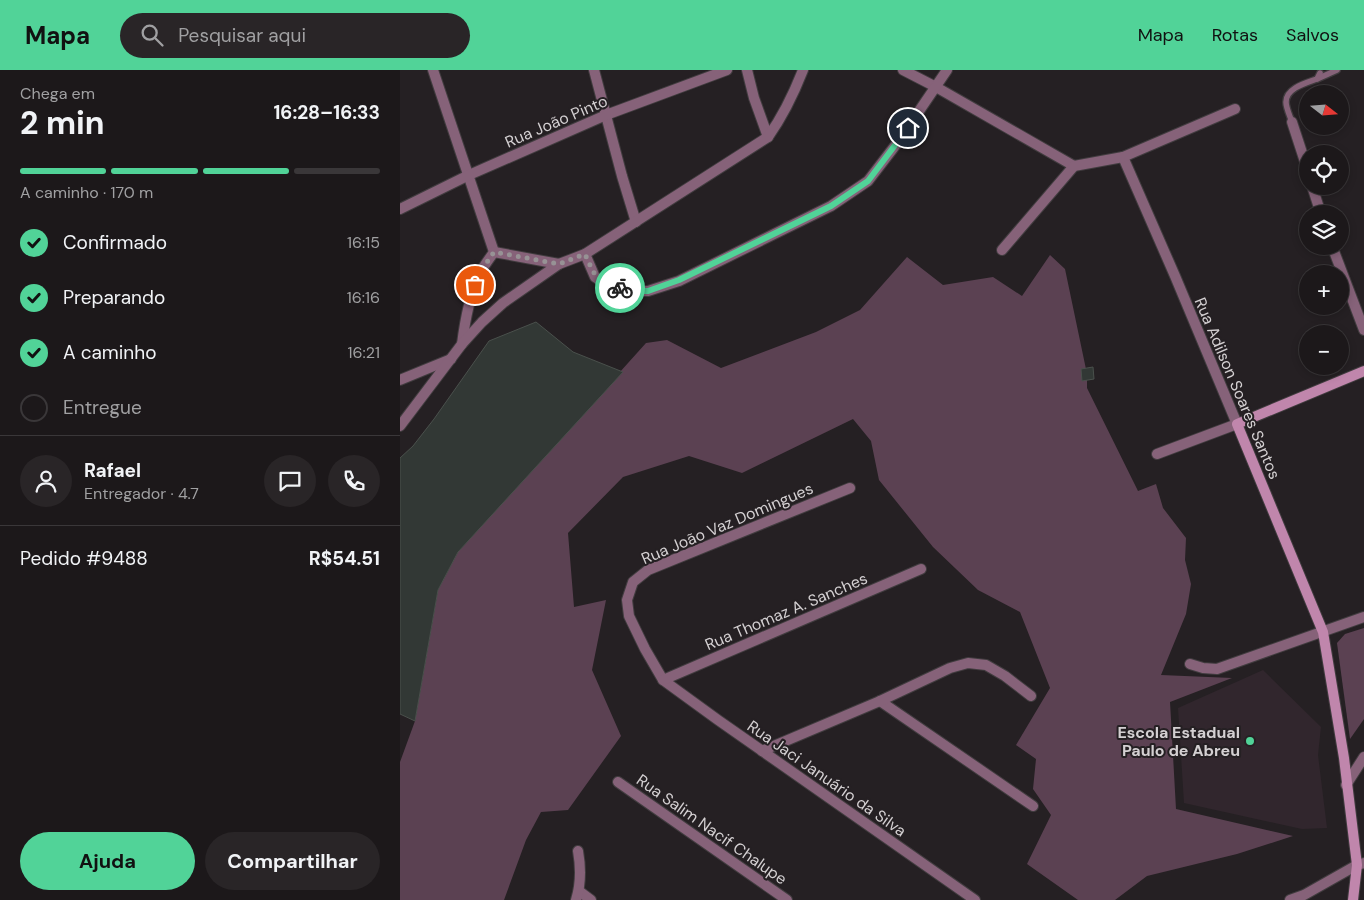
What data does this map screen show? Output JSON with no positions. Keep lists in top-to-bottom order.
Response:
{
  "streets": {
    "street": [
      "Rua João Pinto",
      "Rua Adilson Soares Santos",
      "Rua João Vaz Domingues",
      "Rua Thomaz A. Sanches",
      "Rua Jaci Januário da Silva",
      "Rua Salim Nacif Chalupe"
    ]
  },
  "crossings": [
    ["Rua João Vaz Domingues", "Rua Thomaz A. Sanches"],
    ["Rua João Vaz Domingues", "Rua Jaci Januário da Silva"],
    ["Rua Thomaz A. Sanches", "Rua Jaci Januário da Silva"]
  ],
  "places": ["Escola Estadual Paulo de Abreu"],
  "north": "right",
  "page": {
    "header": "Mapa",
    "search": "Pesquisar aqui",
    "nav": ["Mapa", "Rotas", "Salvos"],
    "heading": ["2 min", "Chega em", "16:28–16:33"],
    "panel": [
      "Rafael",
      "Entregador · 4.7",
      "Pedido #9488",
      "R$54.51"
    ],
    "map_buttons": ["+", "−"],
    "bar": "A caminho · 170 m",
    "list": [
      ["Confirmado", "16:15"],
      ["Preparando", "16:16"],
      ["A caminho", "16:21"],
      "Entregue"
    ],
    "buttons": ["Ajuda", "Compartilhar"]
  }
}
